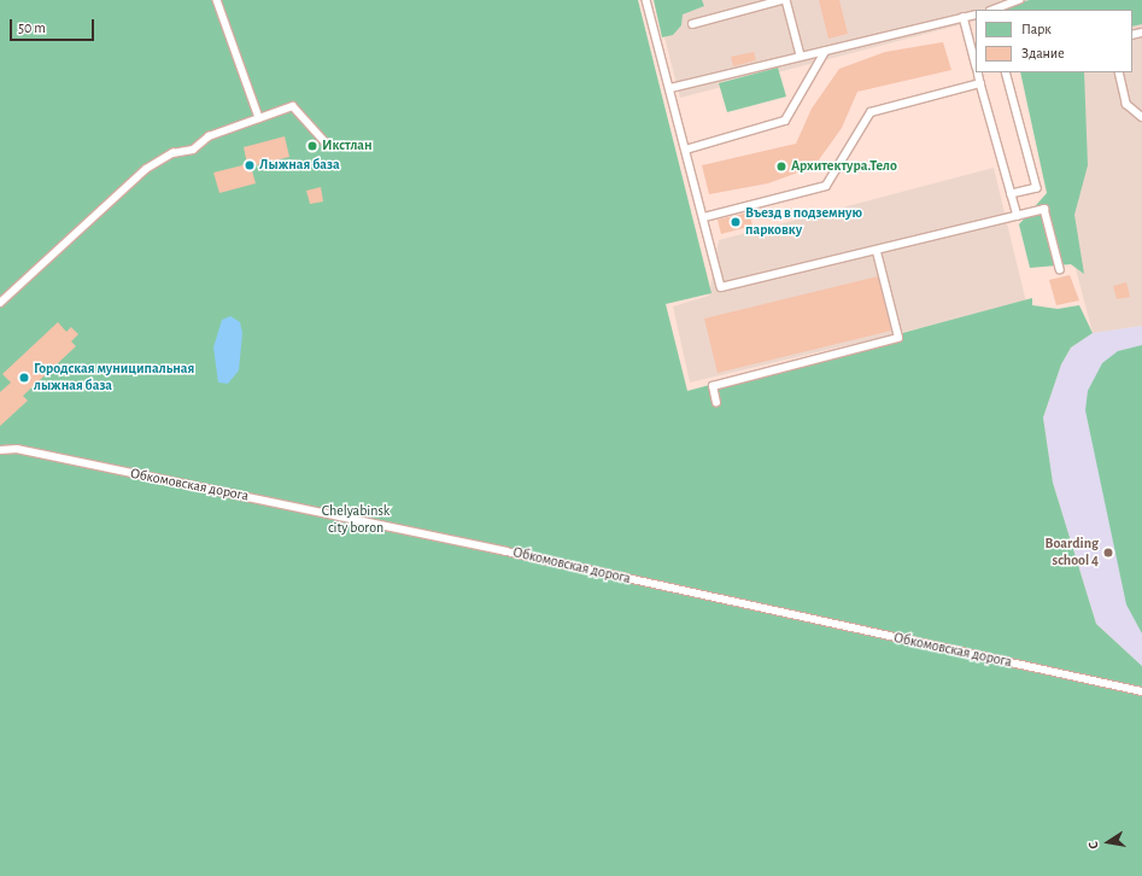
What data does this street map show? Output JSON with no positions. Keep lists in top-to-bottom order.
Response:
{
  "streets": {
    "lane": ["Обкомовская дорога"]
  },
  "parks": ["Chelyabinsk city boron"],
  "places": [
    "Икстлан",
    "Лыжная база",
    "Архитектура.Тело",
    "Въезд в подземную парковку",
    "Городская муниципальная лыжная база",
    "Boarding school 4"
  ],
  "legend": ["Парк", "Здание"],
  "scale_bar": "50 m",
  "north": "left"
}
